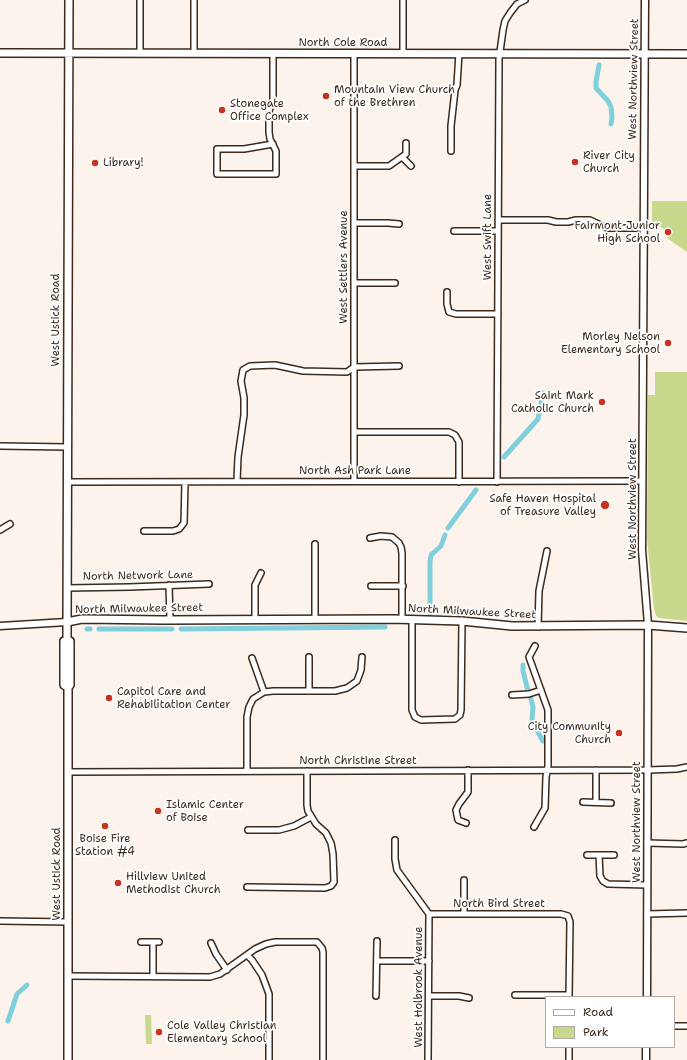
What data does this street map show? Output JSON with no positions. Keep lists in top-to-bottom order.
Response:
{
  "streets": {
    "main road": ["North Cole Road", "West Ustick Road", "North Milwaukee Street"],
    "street": [
      "West Northview Street",
      "West Swift Lane",
      "West Settlers Avenue",
      "North Ash Park Lane",
      "North Network Lane",
      "North Christine Street",
      "North Bird Street",
      "West Holbrook Avenue"
    ]
  },
  "crossings": [
    ["North Cole Road", "West Northview Street"],
    ["North Cole Road", "West Swift Lane"],
    ["North Cole Road", "West Settlers Avenue"],
    ["North Cole Road", "West Ustick Road"],
    ["West Northview Street", "North Ash Park Lane"],
    ["West Northview Street", "North Milwaukee Street"],
    ["West Northview Street", "North Christine Street"],
    ["West Swift Lane", "North Ash Park Lane"],
    ["West Settlers Avenue", "North Ash Park Lane"],
    ["West Ustick Road", "North Ash Park Lane"],
    ["West Ustick Road", "North Network Lane"],
    ["West Ustick Road", "North Milwaukee Street"],
    ["West Ustick Road", "North Christine Street"],
    ["North Bird Street", "West Holbrook Avenue"]
  ],
  "places": [
    "Mountain View Church of the Brethren",
    "Stonegate Office Complex",
    "River City Church",
    "Library!",
    "Fairmont Junior High School",
    "Morley Nelson Elementary School",
    "Saint Mark Catholic Church",
    "Safe Haven Hospital of Treasure Valley",
    "Capitol Care and Rehabilitation Center",
    "City Community Church",
    "Islamic Center of Boise",
    "Boise Fire Station #4",
    "Hillview United Methodist Church",
    "Cole Valley Christian Elementary School"
  ],
  "legend": ["Road", "Park"]
}
